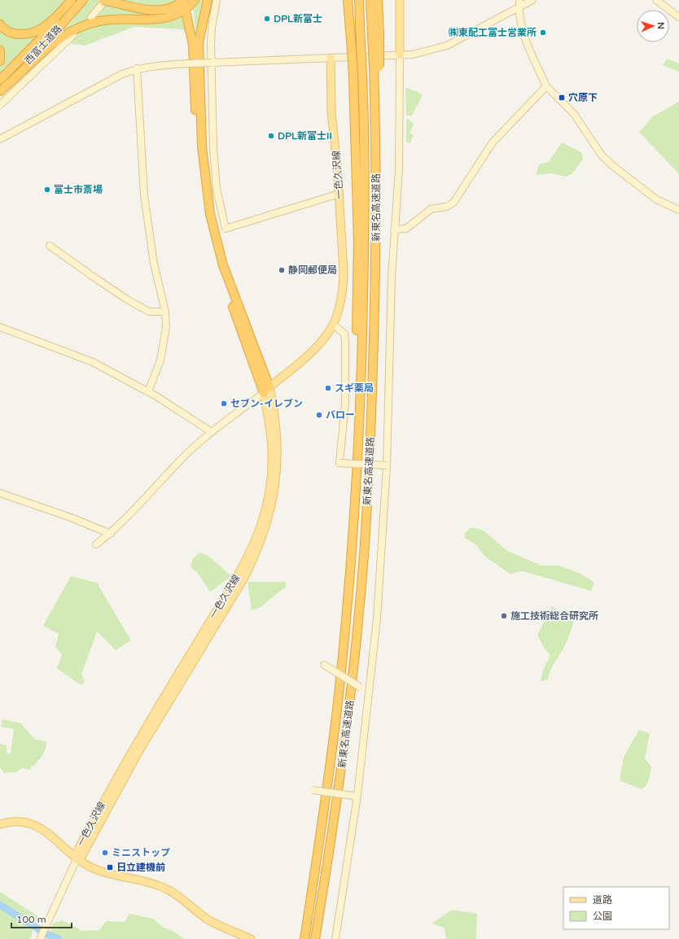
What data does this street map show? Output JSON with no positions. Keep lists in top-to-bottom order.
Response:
{
  "streets": {
    "highway": ["西富士道路", "新東名高速道路"],
    "main road": ["一色久沢線"]
  },
  "places": {
    "other": [
      "DPL新富士",
      "㈱東配工富士営業所",
      "DPL新富士II",
      "富士市斎場",
      "静岡郵便局",
      "スギ薬局",
      "セブン-イレブン",
      "バロー",
      "施工技術総合研究所",
      "ミニストップ"
    ],
    "transit": ["穴原下", "日立建機前"]
  },
  "legend": ["道路", "公園"],
  "scale_bar": "100 m",
  "north": "right"
}
